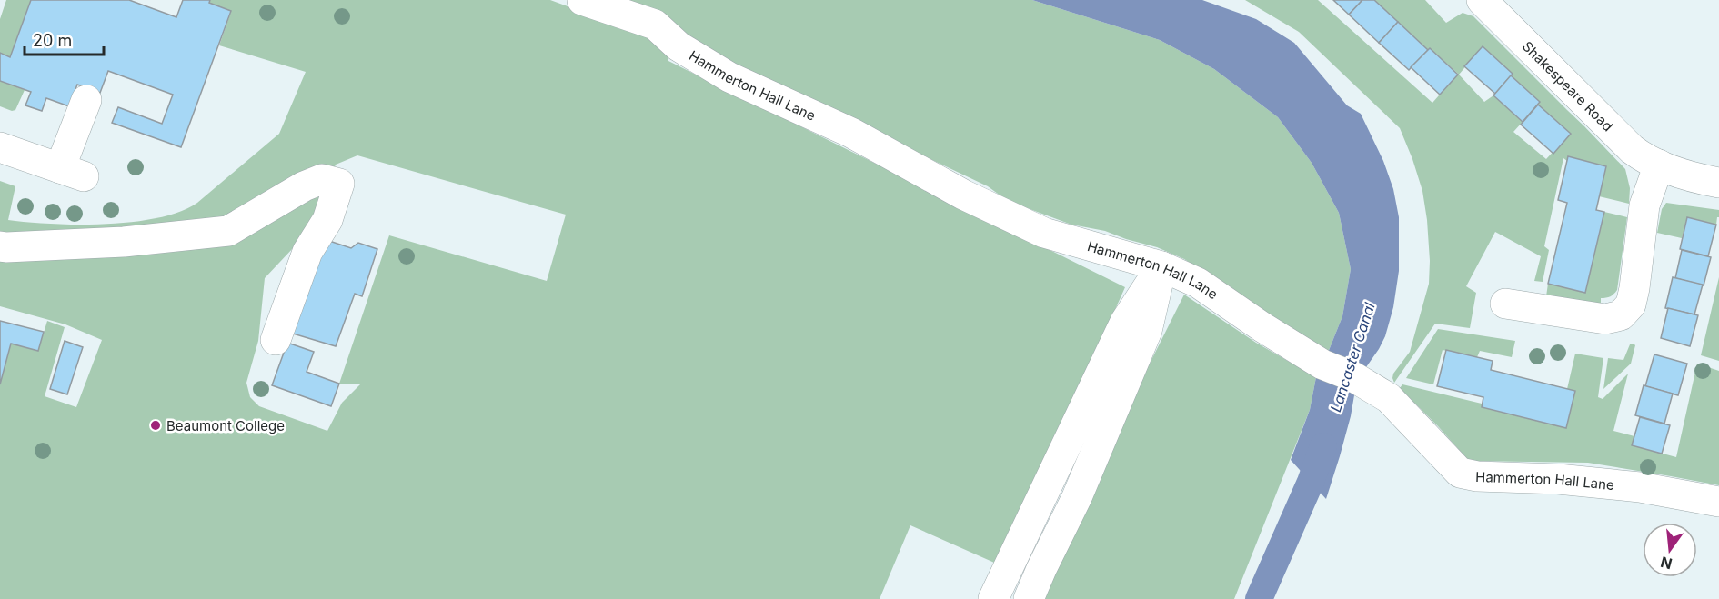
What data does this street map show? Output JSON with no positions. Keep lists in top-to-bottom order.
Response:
{
  "streets": {
    "street": ["Hammerton Hall Lane", "Shakespeare Road"]
  },
  "water": ["Lancaster Canal"],
  "places": ["Beaumont College"],
  "scale_bar": "20 m",
  "north": "bottom"
}
